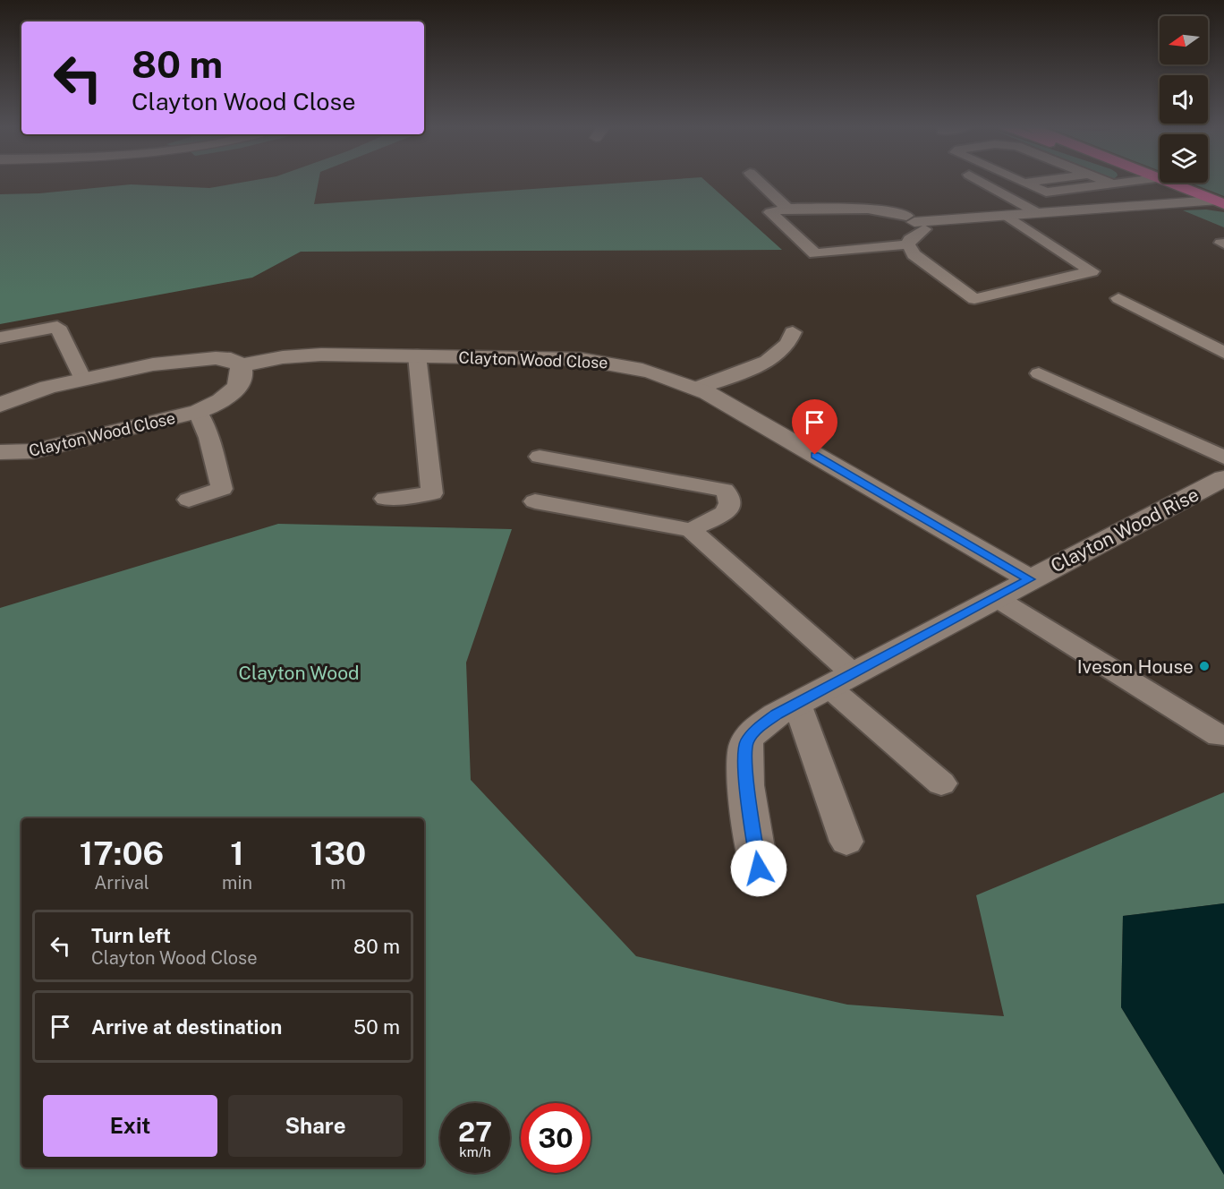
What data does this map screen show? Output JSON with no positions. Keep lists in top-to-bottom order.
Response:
{
  "streets": {
    "street": ["Clayton Wood Close", "Clayton Wood Rise"]
  },
  "crossings": [
    ["Clayton Wood Close", "Clayton Wood Rise"]
  ],
  "parks": ["Clayton Wood"],
  "places": ["Iveson House"],
  "north": "left",
  "page": {
    "turn": ["80 m", "Clayton Wood Close"],
    "eta": [
      "17:06",
      "Arrival",
      "1",
      "min",
      "130",
      "m"
    ],
    "list": [
      {
        "name": "Turn left",
        "note": "Clayton Wood Close",
        "value": "80 m"
      },
      {
        "name": "Arrive at destination",
        "value": "50 m"
      }
    ],
    "buttons": ["Exit", "Share"],
    "speed": "27 km/h",
    "limit": "30"
  }
}
